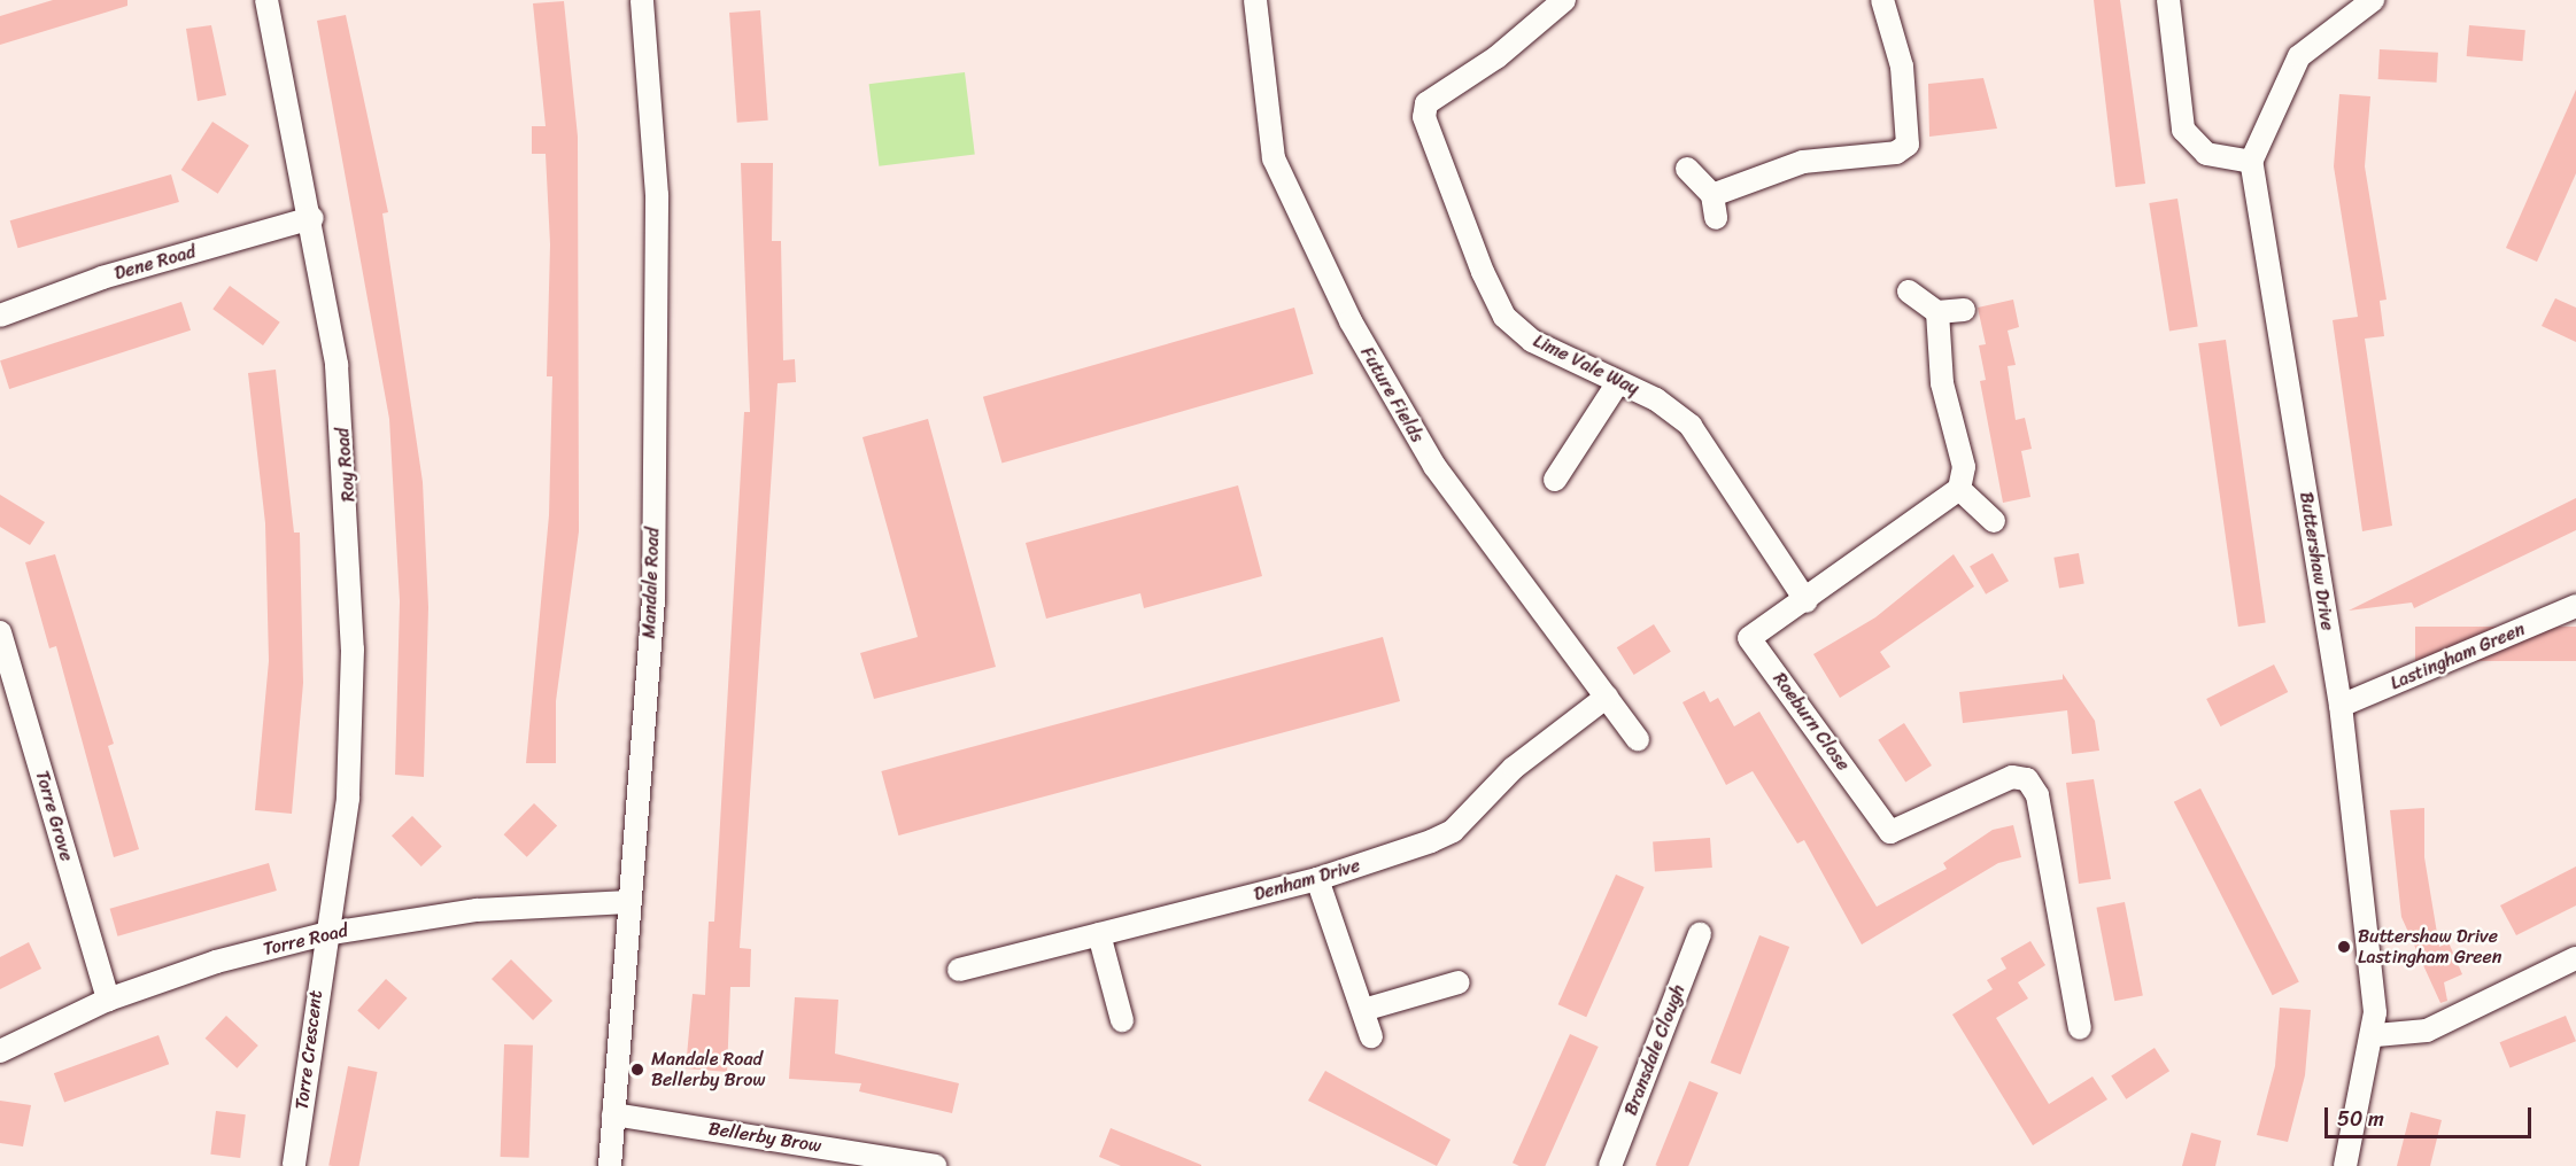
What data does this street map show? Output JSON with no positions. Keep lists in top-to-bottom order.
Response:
{
  "streets": {
    "street": [
      "Dene Road",
      "Lime Vale Way",
      "Future Fields",
      "Roy Road",
      "Buttershaw Drive",
      "Mandale Road",
      "Lastingham Green",
      "Roeburn Close",
      "Torre Grove",
      "Denham Drive",
      "Torre Road",
      "Torre Crescent",
      "Bransdale Clough",
      "Bellerby Brow"
    ]
  },
  "crossings": [
    ["Dene Road", "Roy Road"],
    ["Lime Vale Way", "Roeburn Close"],
    ["Future Fields", "Denham Drive"],
    ["Roy Road", "Torre Road"],
    ["Roy Road", "Torre Crescent"],
    ["Buttershaw Drive", "Lastingham Green"],
    ["Mandale Road", "Torre Road"],
    ["Mandale Road", "Bellerby Brow"],
    ["Torre Grove", "Torre Road"],
    ["Torre Road", "Torre Crescent"]
  ],
  "places": ["Buttershaw Drive Lastingham Green", "Mandale Road Bellerby Brow"],
  "scale_bar": "50 m"
}
